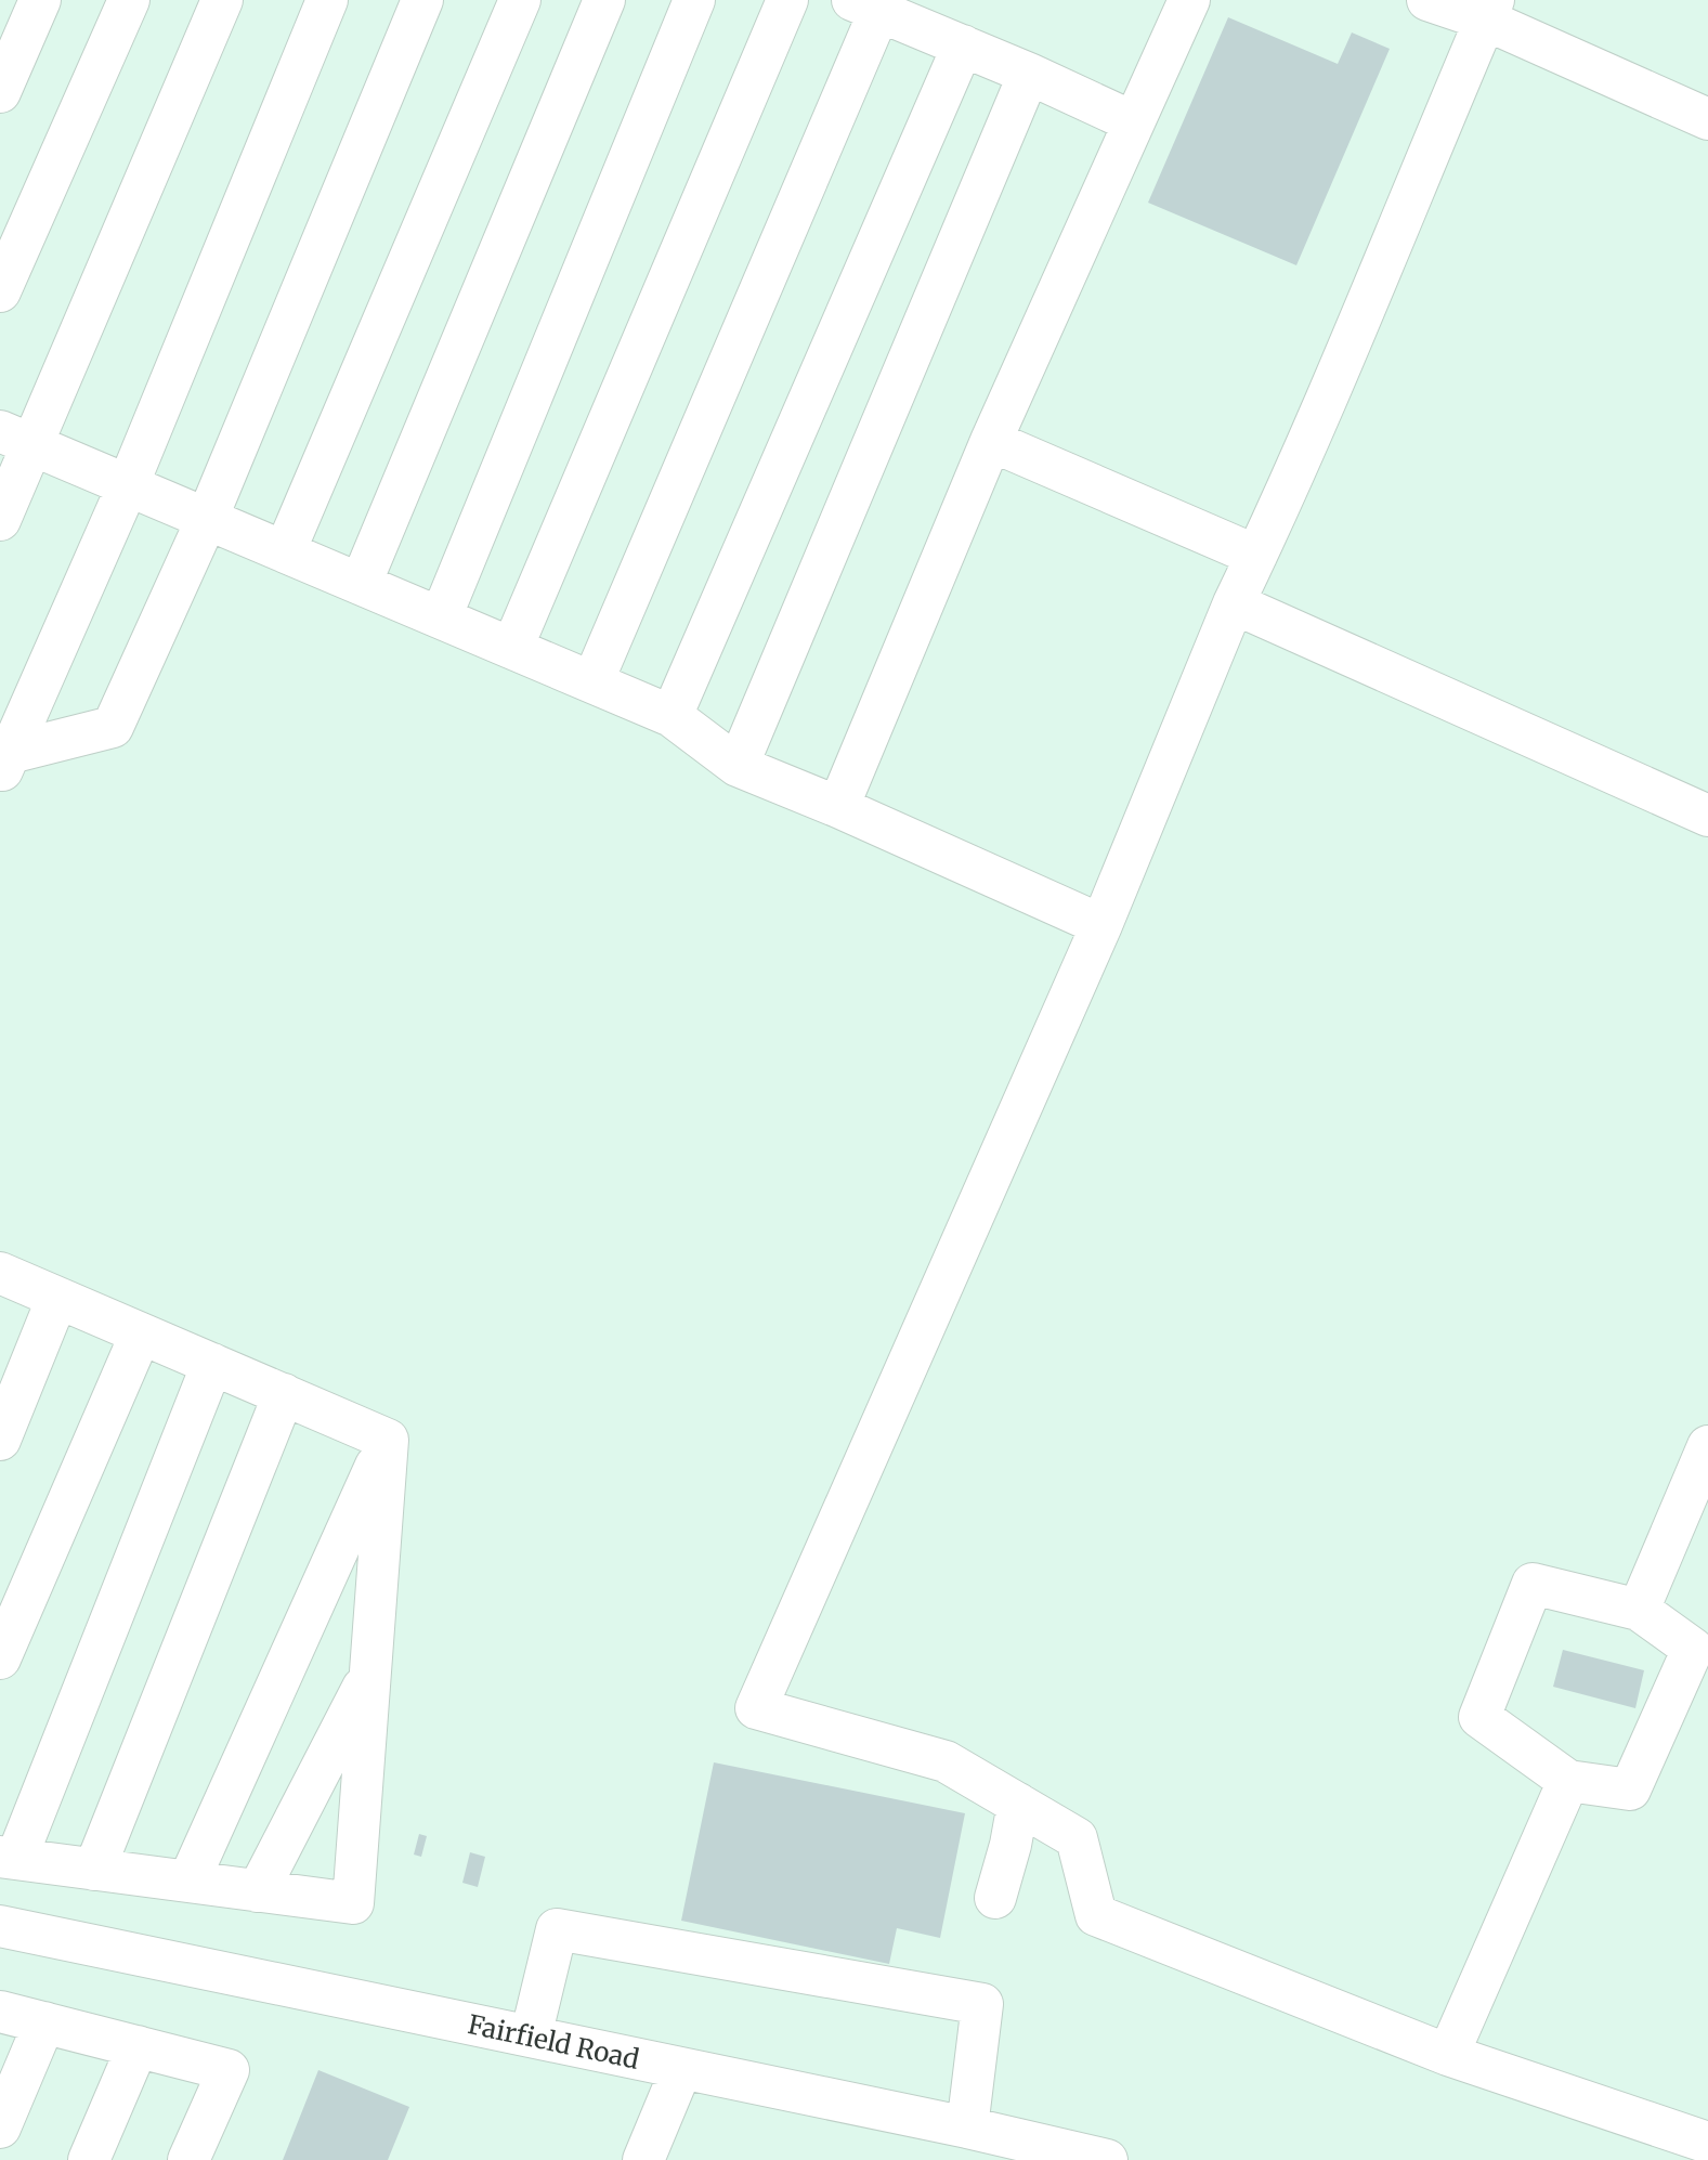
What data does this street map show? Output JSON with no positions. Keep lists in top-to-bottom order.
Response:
{
  "streets": {
    "street": ["Fairfield Road"]
  }
}
